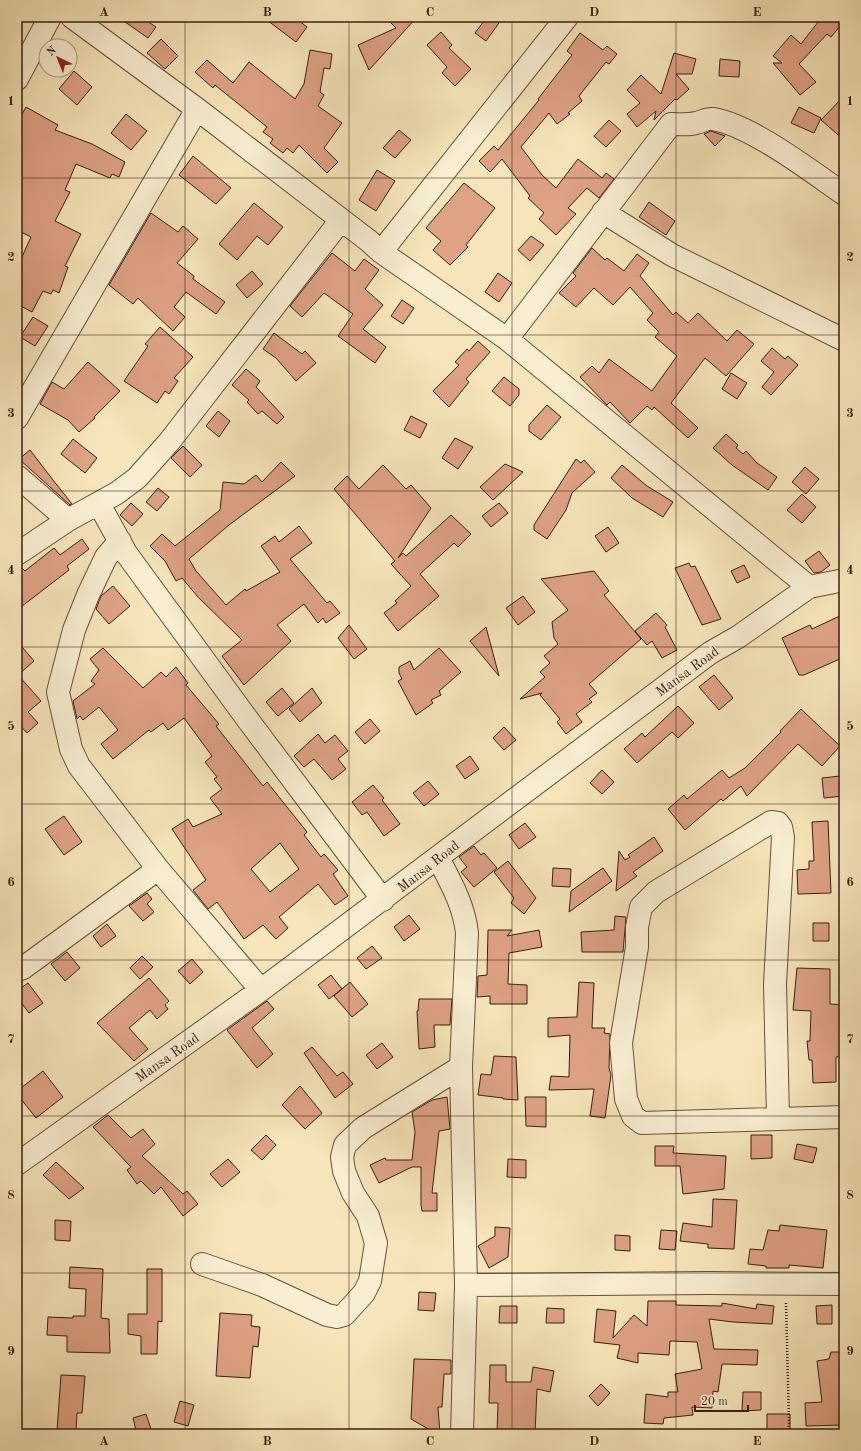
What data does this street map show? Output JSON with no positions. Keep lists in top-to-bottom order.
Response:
{
  "streets": {
    "street": ["Mansa Road"]
  },
  "scale_bar": "20 m",
  "north": "top left",
  "grid": {
    "columns": [
      "A",
      "B",
      "C",
      "D",
      "E"
    ],
    "rows": [
      "1",
      "2",
      "3",
      "4",
      "5",
      "6",
      "7",
      "8",
      "9"
    ]
  }
}
